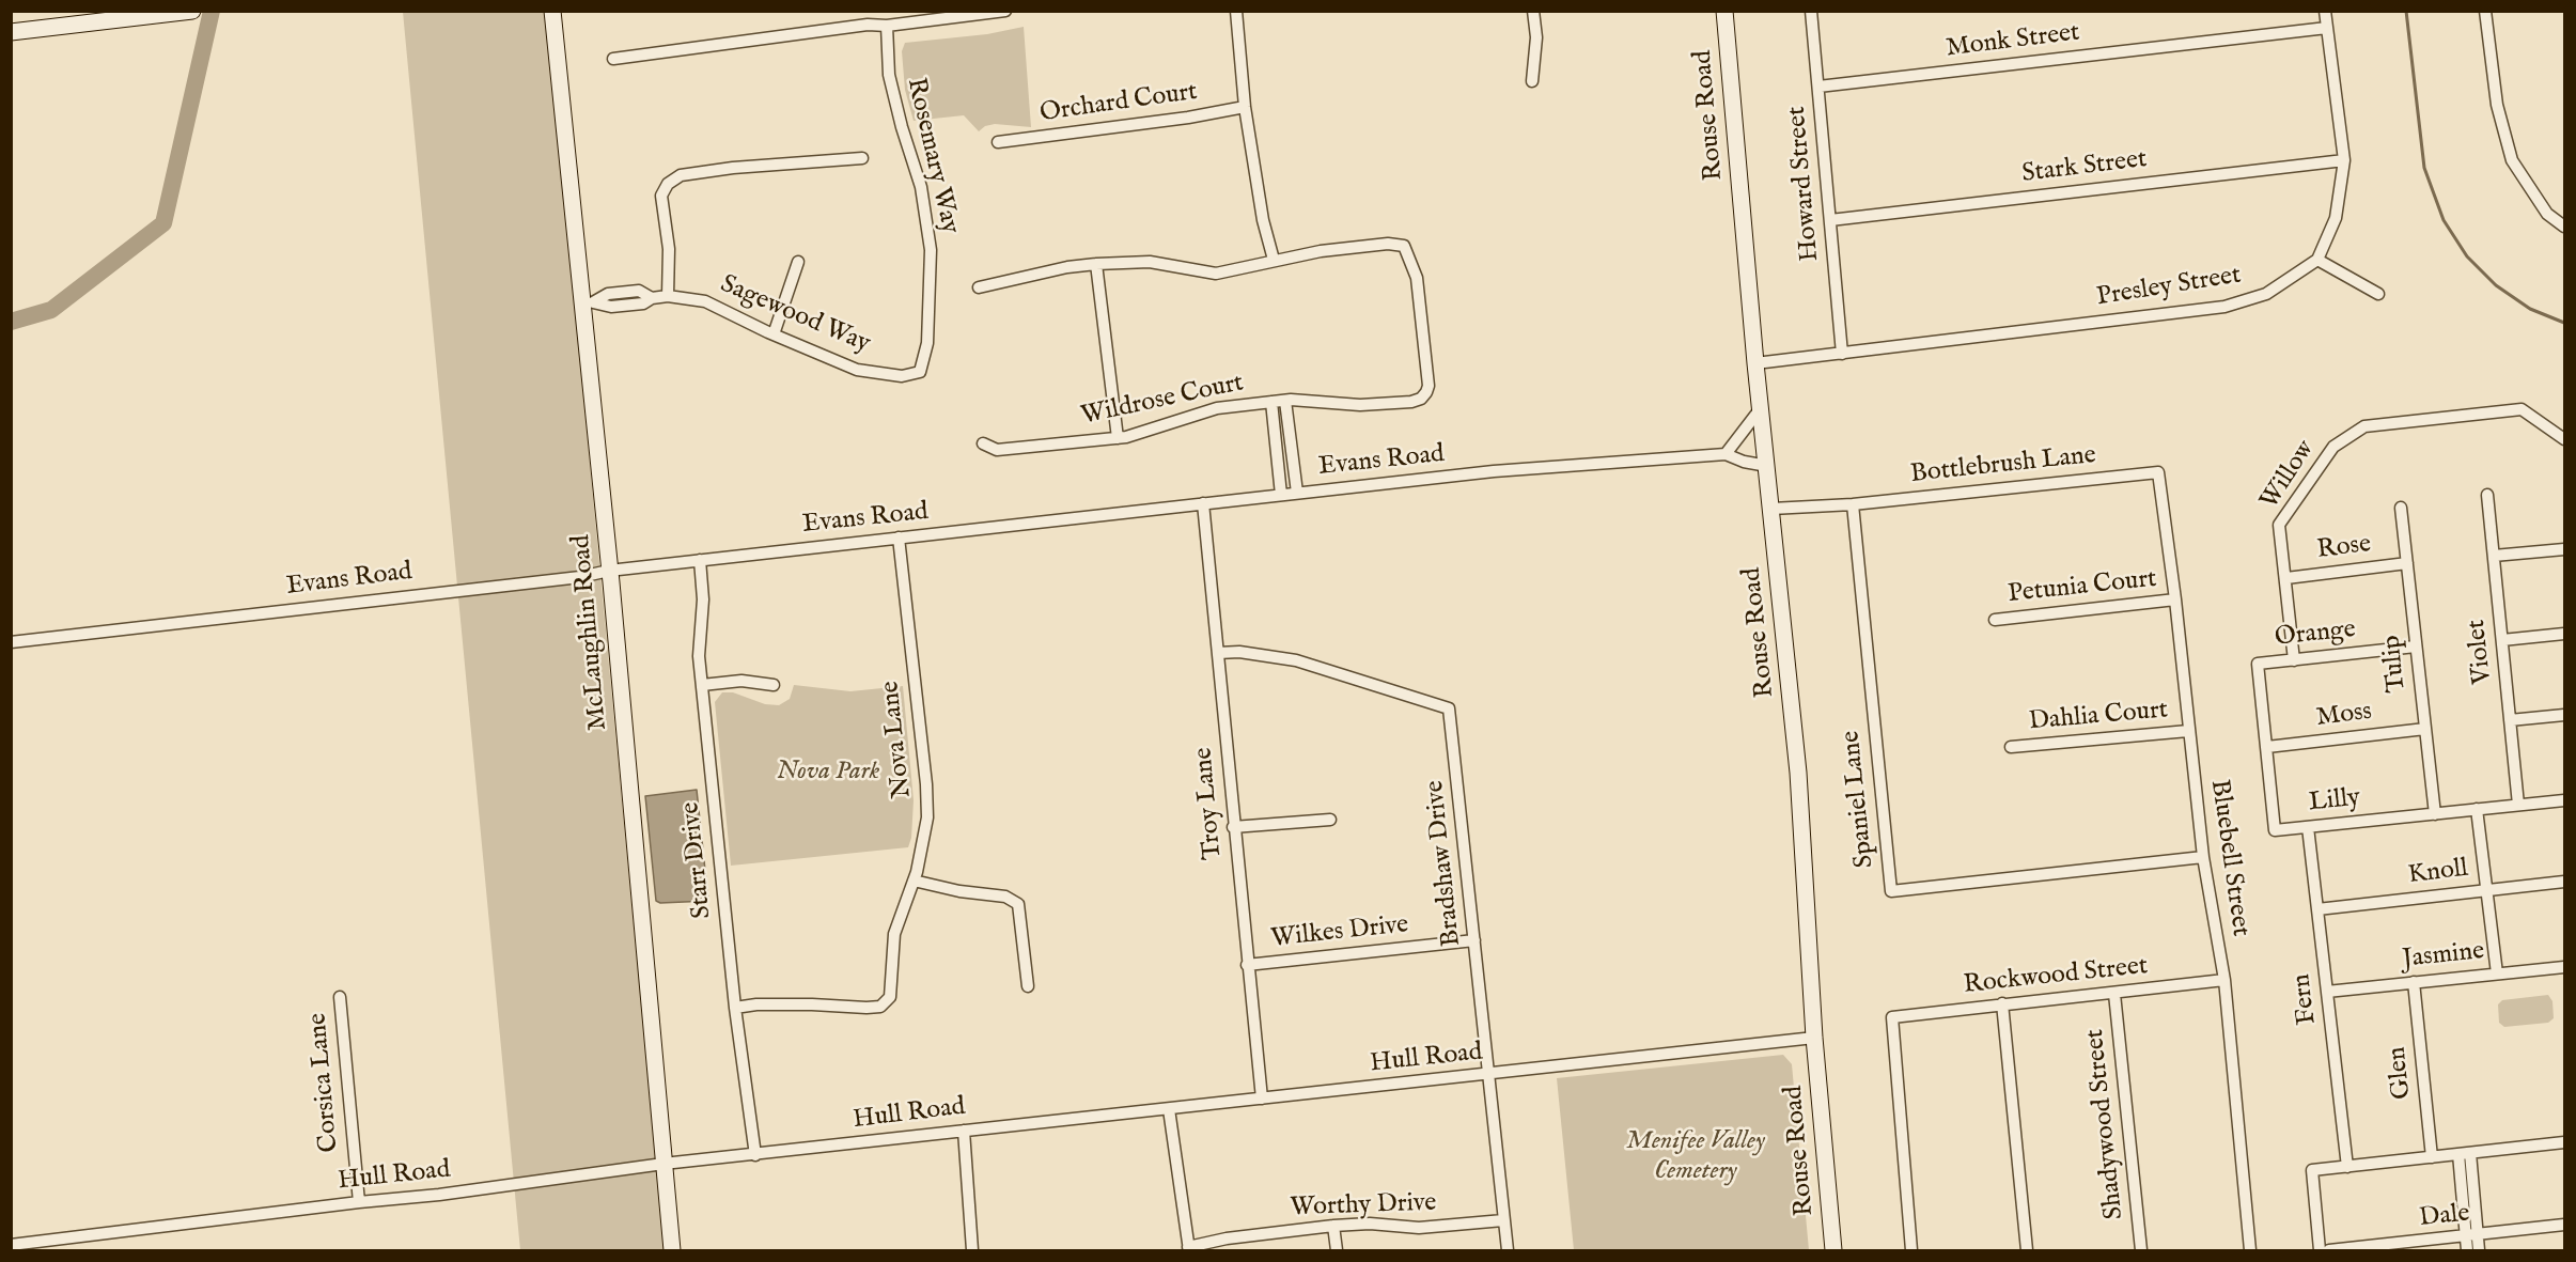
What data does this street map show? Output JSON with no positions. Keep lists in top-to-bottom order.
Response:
{
  "streets": {
    "street": [
      "Monk Street",
      "Orchard Court",
      "Rouse Road",
      "Rosemary Way",
      "Stark Street",
      "Howard Street",
      "Presley Street",
      "Sagewood Way",
      "Wildrose Court",
      "Evans Road",
      "Bottlebrush Lane",
      "Willow",
      "Rose",
      "Petunia Court",
      "McLaughlin Road",
      "Orange",
      "Violet",
      "Tulip",
      "Moss",
      "Dahlia Court",
      "Nova Lane",
      "Spaniel Lane",
      "Lilly",
      "Troy Lane",
      "Bluebell Street",
      "Starr Drive",
      "Bradshaw Drive",
      "Knoll",
      "Wilkes Drive",
      "Jasmine",
      "Rockwood Street",
      "Fern",
      "Hull Road",
      "Glen",
      "Corsica Lane",
      "Shadywood Street",
      "Worthy Drive",
      "Dale"
    ]
  },
  "crossings": [
    ["Monk Street", "Howard Street"],
    ["Rouse Road", "Presley Street"],
    ["Rouse Road", "Evans Road"],
    ["Rouse Road", "Bottlebrush Lane"],
    ["Rouse Road", "Hull Road"],
    ["Rosemary Way", "Sagewood Way"],
    ["Stark Street", "Howard Street"],
    ["Howard Street", "Presley Street"],
    ["Sagewood Way", "McLaughlin Road"],
    ["Evans Road", "McLaughlin Road"],
    ["Evans Road", "Nova Lane"],
    ["Evans Road", "Troy Lane"],
    ["Evans Road", "Starr Drive"],
    ["Bottlebrush Lane", "Spaniel Lane"],
    ["Bottlebrush Lane", "Bluebell Street"],
    ["Willow", "Rose"],
    ["Willow", "Orange"],
    ["Rose", "Tulip"],
    ["Petunia Court", "Bluebell Street"],
    ["McLaughlin Road", "Hull Road"],
    ["Orange", "Tulip"],
    ["Orange", "Lilly"],
    ["Violet", "Lilly"],
    ["Tulip", "Moss"],
    ["Tulip", "Lilly"],
    ["Moss", "Lilly"],
    ["Dahlia Court", "Bluebell Street"],
    ["Nova Lane", "Starr Drive"],
    ["Spaniel Lane", "Bluebell Street"],
    ["Lilly", "Fern"],
    ["Troy Lane", "Bradshaw Drive"],
    ["Troy Lane", "Wilkes Drive"],
    ["Troy Lane", "Hull Road"],
    ["Bluebell Street", "Rockwood Street"],
    ["Starr Drive", "Hull Road"],
    ["Bradshaw Drive", "Wilkes Drive"],
    ["Bradshaw Drive", "Hull Road"],
    ["Bradshaw Drive", "Worthy Drive"],
    ["Knoll", "Fern"],
    ["Jasmine", "Fern"],
    ["Jasmine", "Glen"],
    ["Rockwood Street", "Shadywood Street"],
    ["Hull Road", "Corsica Lane"]
  ],
  "parks": ["Nova Park", "Menifee Valley Cemetery"]
}
